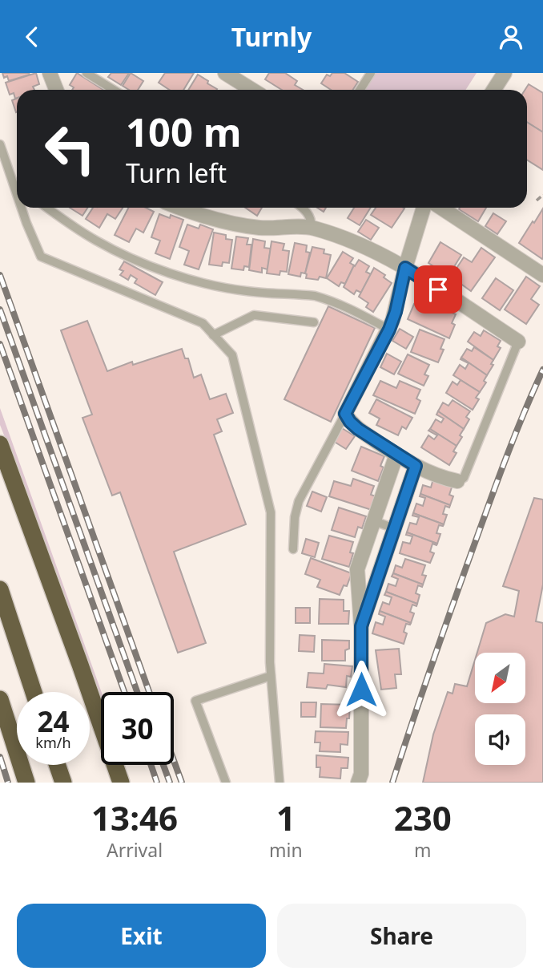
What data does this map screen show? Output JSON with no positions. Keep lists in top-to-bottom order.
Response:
{
  "north": "bottom left",
  "page": {
    "header": "Turnly",
    "turn": ["100 m", "Turn left"],
    "speed": "24 km/h",
    "limit": "30",
    "eta": [
      "13:46",
      "Arrival",
      "1",
      "min",
      "230",
      "m"
    ],
    "buttons": ["Exit", "Share"]
  }
}
